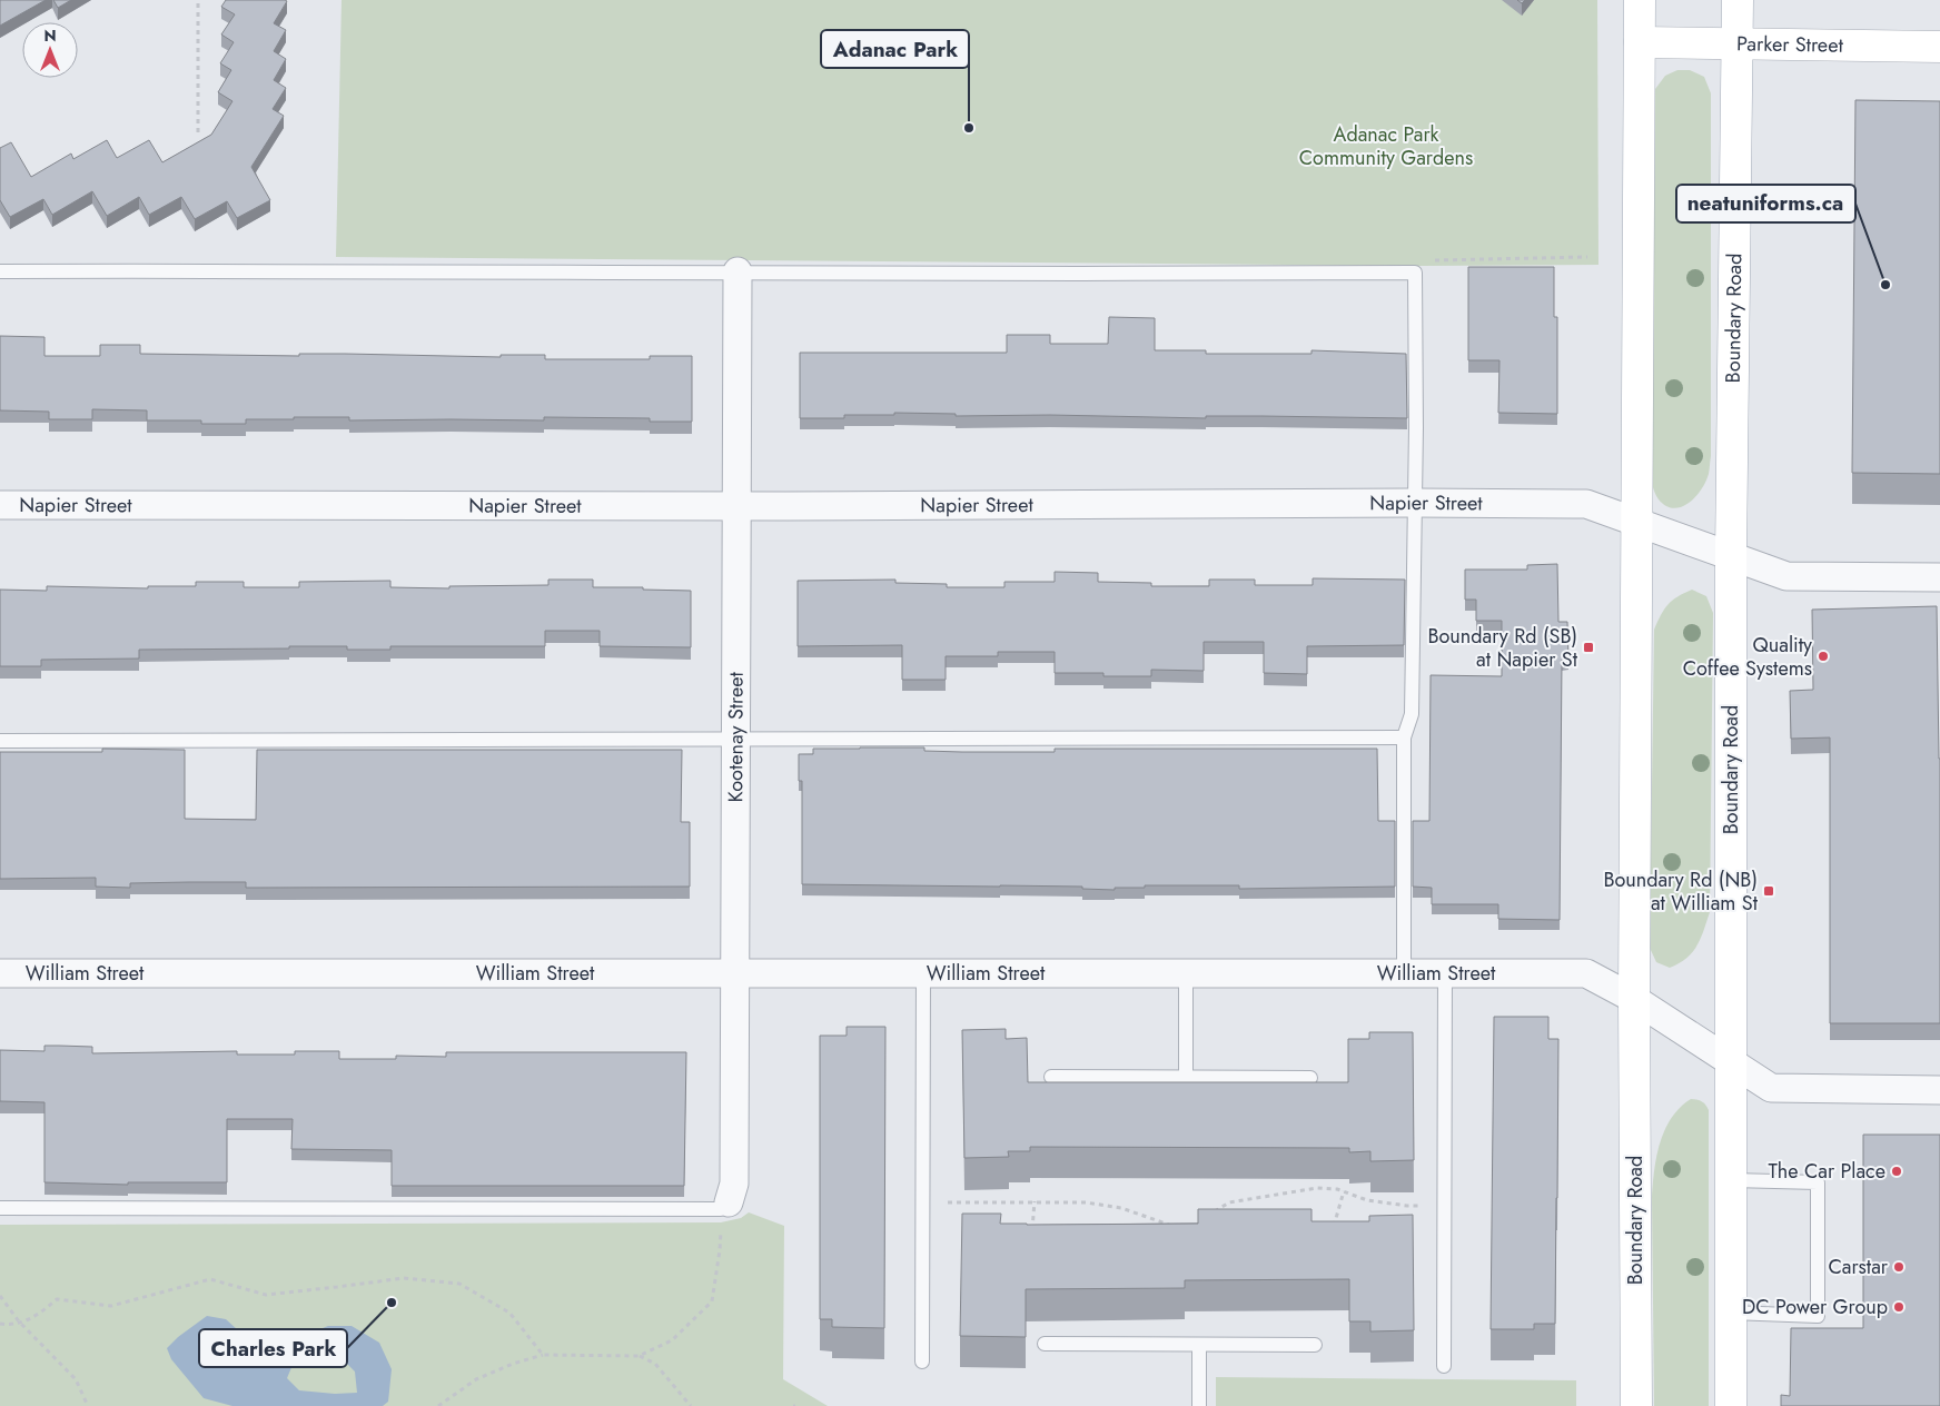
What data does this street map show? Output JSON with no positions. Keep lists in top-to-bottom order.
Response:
{
  "streets": {
    "main road": ["Parker Street", "Boundary Road"],
    "street": ["Napier Street", "Kootenay Street", "William Street"]
  },
  "crossings": [
    ["Parker Street", "Boundary Road"],
    ["Boundary Road", "Napier Street"],
    ["Boundary Road", "William Street"],
    ["Napier Street", "Kootenay Street"],
    ["Kootenay Street", "William Street"]
  ],
  "parks": ["Adanac Park Community Gardens"],
  "places": {
    "other": [
      "Adanac Park",
      "neatuniforms.ca",
      "Quality Coffee Systems",
      "The Car Place",
      "Carstar",
      "Charles Park",
      "DC Power Group"
    ],
    "transit": ["Boundary Rd (SB) at Napier St", "Boundary Rd (NB) at William St"]
  },
  "north": "top"
}
